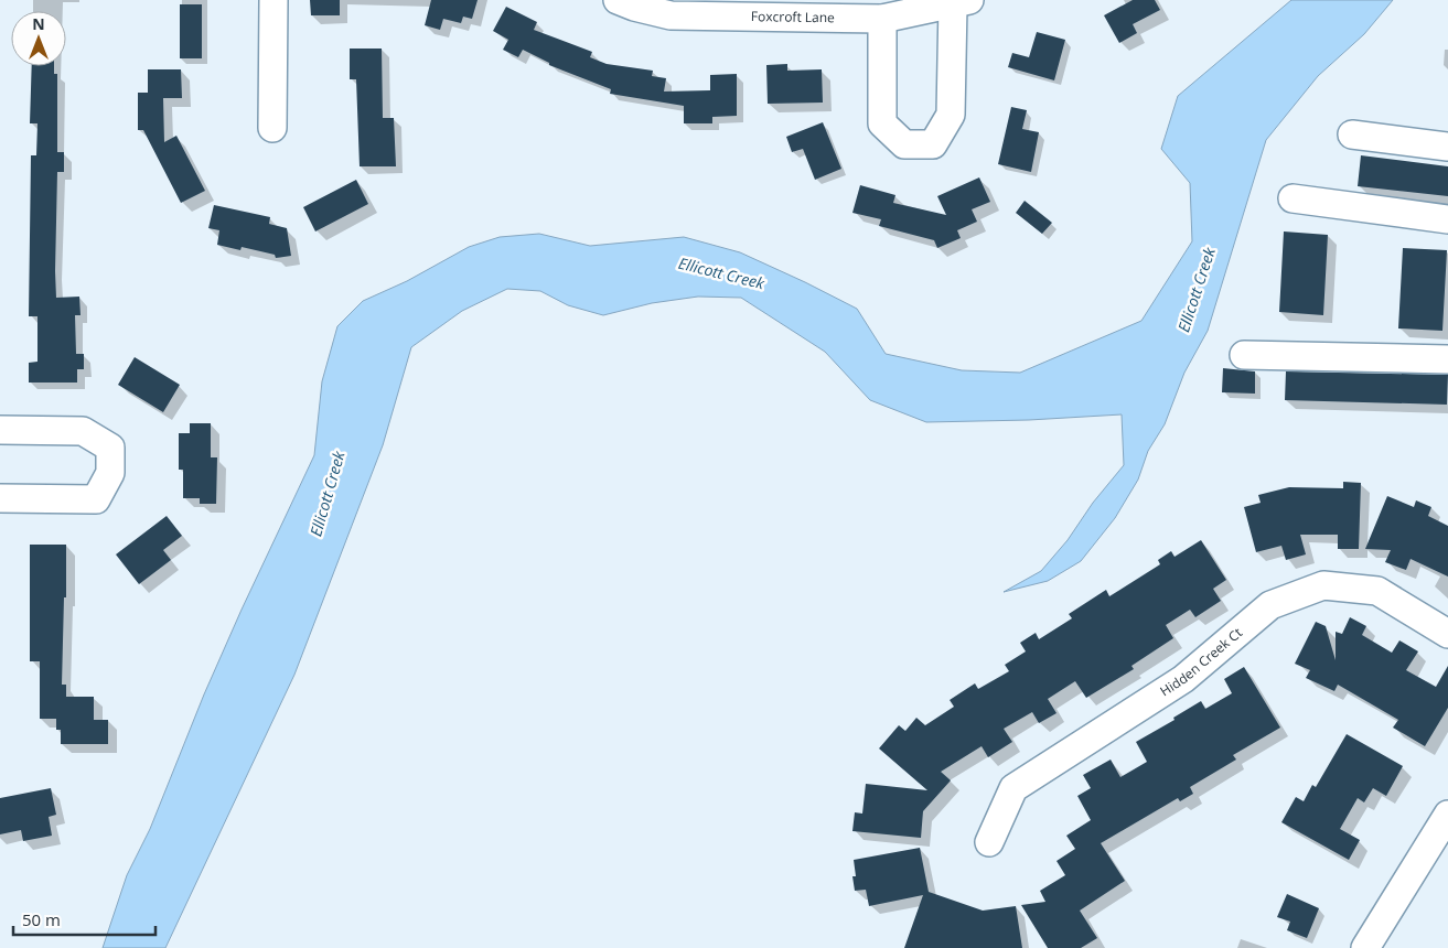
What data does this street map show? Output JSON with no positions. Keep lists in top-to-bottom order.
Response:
{
  "streets": {
    "street": ["Foxcroft Lane", "Hidden Creek Ct"]
  },
  "water": ["Ellicott Creek"],
  "scale_bar": "50 m",
  "north": "top"
}
